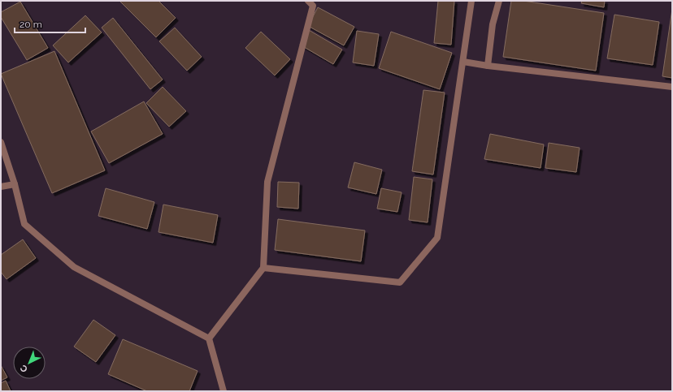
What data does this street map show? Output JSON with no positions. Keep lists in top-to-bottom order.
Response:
{
  "scale_bar": "20 m",
  "north": "bottom left"
}
